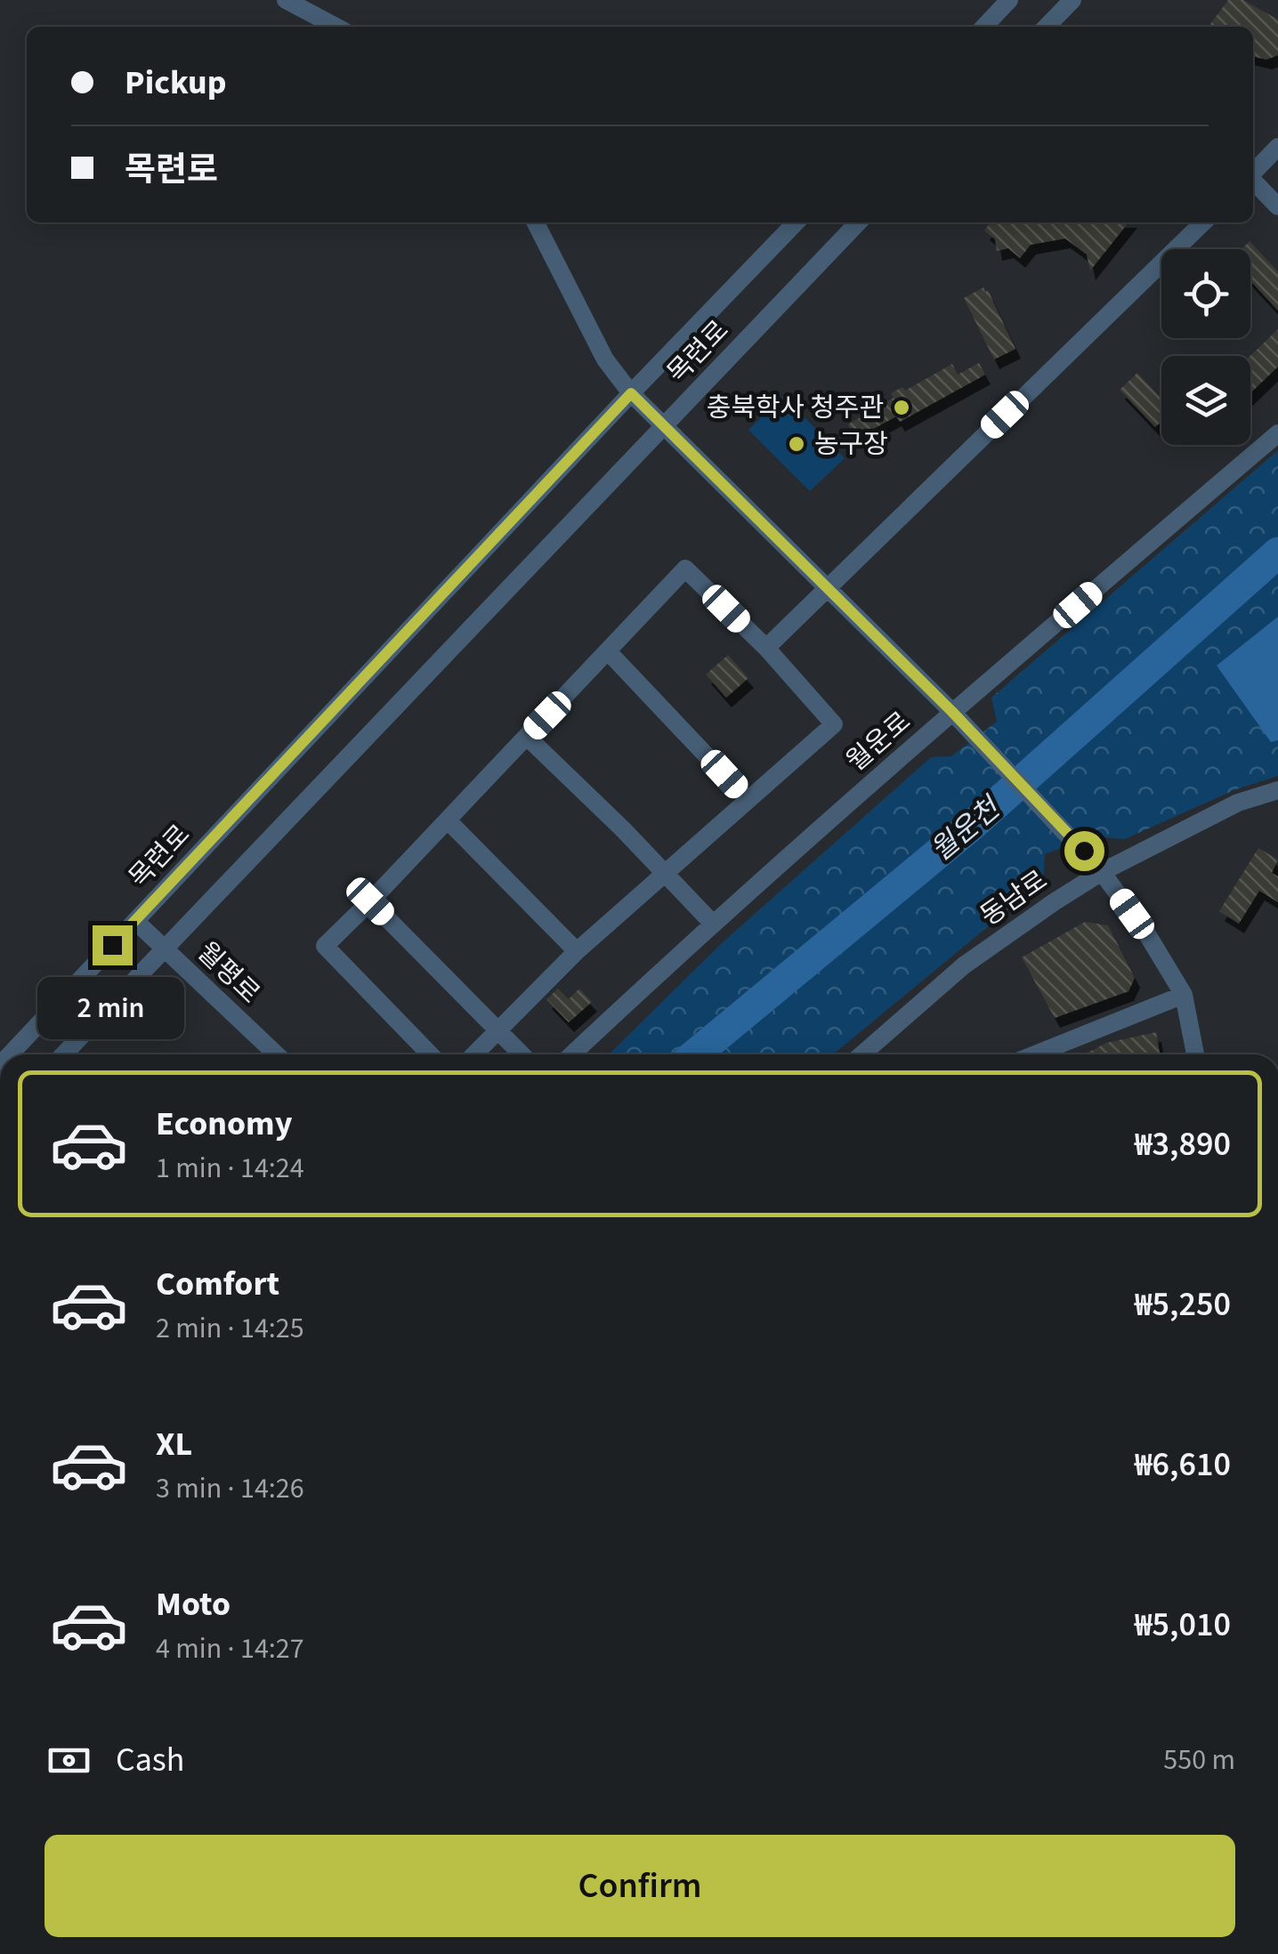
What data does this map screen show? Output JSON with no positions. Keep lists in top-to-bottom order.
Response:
{
  "streets": {
    "street": [
      "목련로",
      "월운로",
      "동남로",
      "월평로"
    ]
  },
  "crossings": [
    ["목련로", "월평로"]
  ],
  "water": ["월운천"],
  "places": ["충북학사 청주관", "농구장"],
  "page": {
    "banner": ["Pickup", "목련로"],
    "bubble": "2 min",
    "list": [
      {
        "name": "Economy",
        "note": "1 min · 14:24",
        "value": "₩3,890"
      },
      {
        "name": "Comfort",
        "note": "2 min · 14:25",
        "value": "₩5,250"
      },
      {
        "name": "XL",
        "note": "3 min · 14:26",
        "value": "₩6,610"
      },
      {
        "name": "Moto",
        "note": "4 min · 14:27",
        "value": "₩5,010"
      }
    ],
    "pay": ["Cash", "550 m"],
    "buttons": "Confirm"
  }
}
